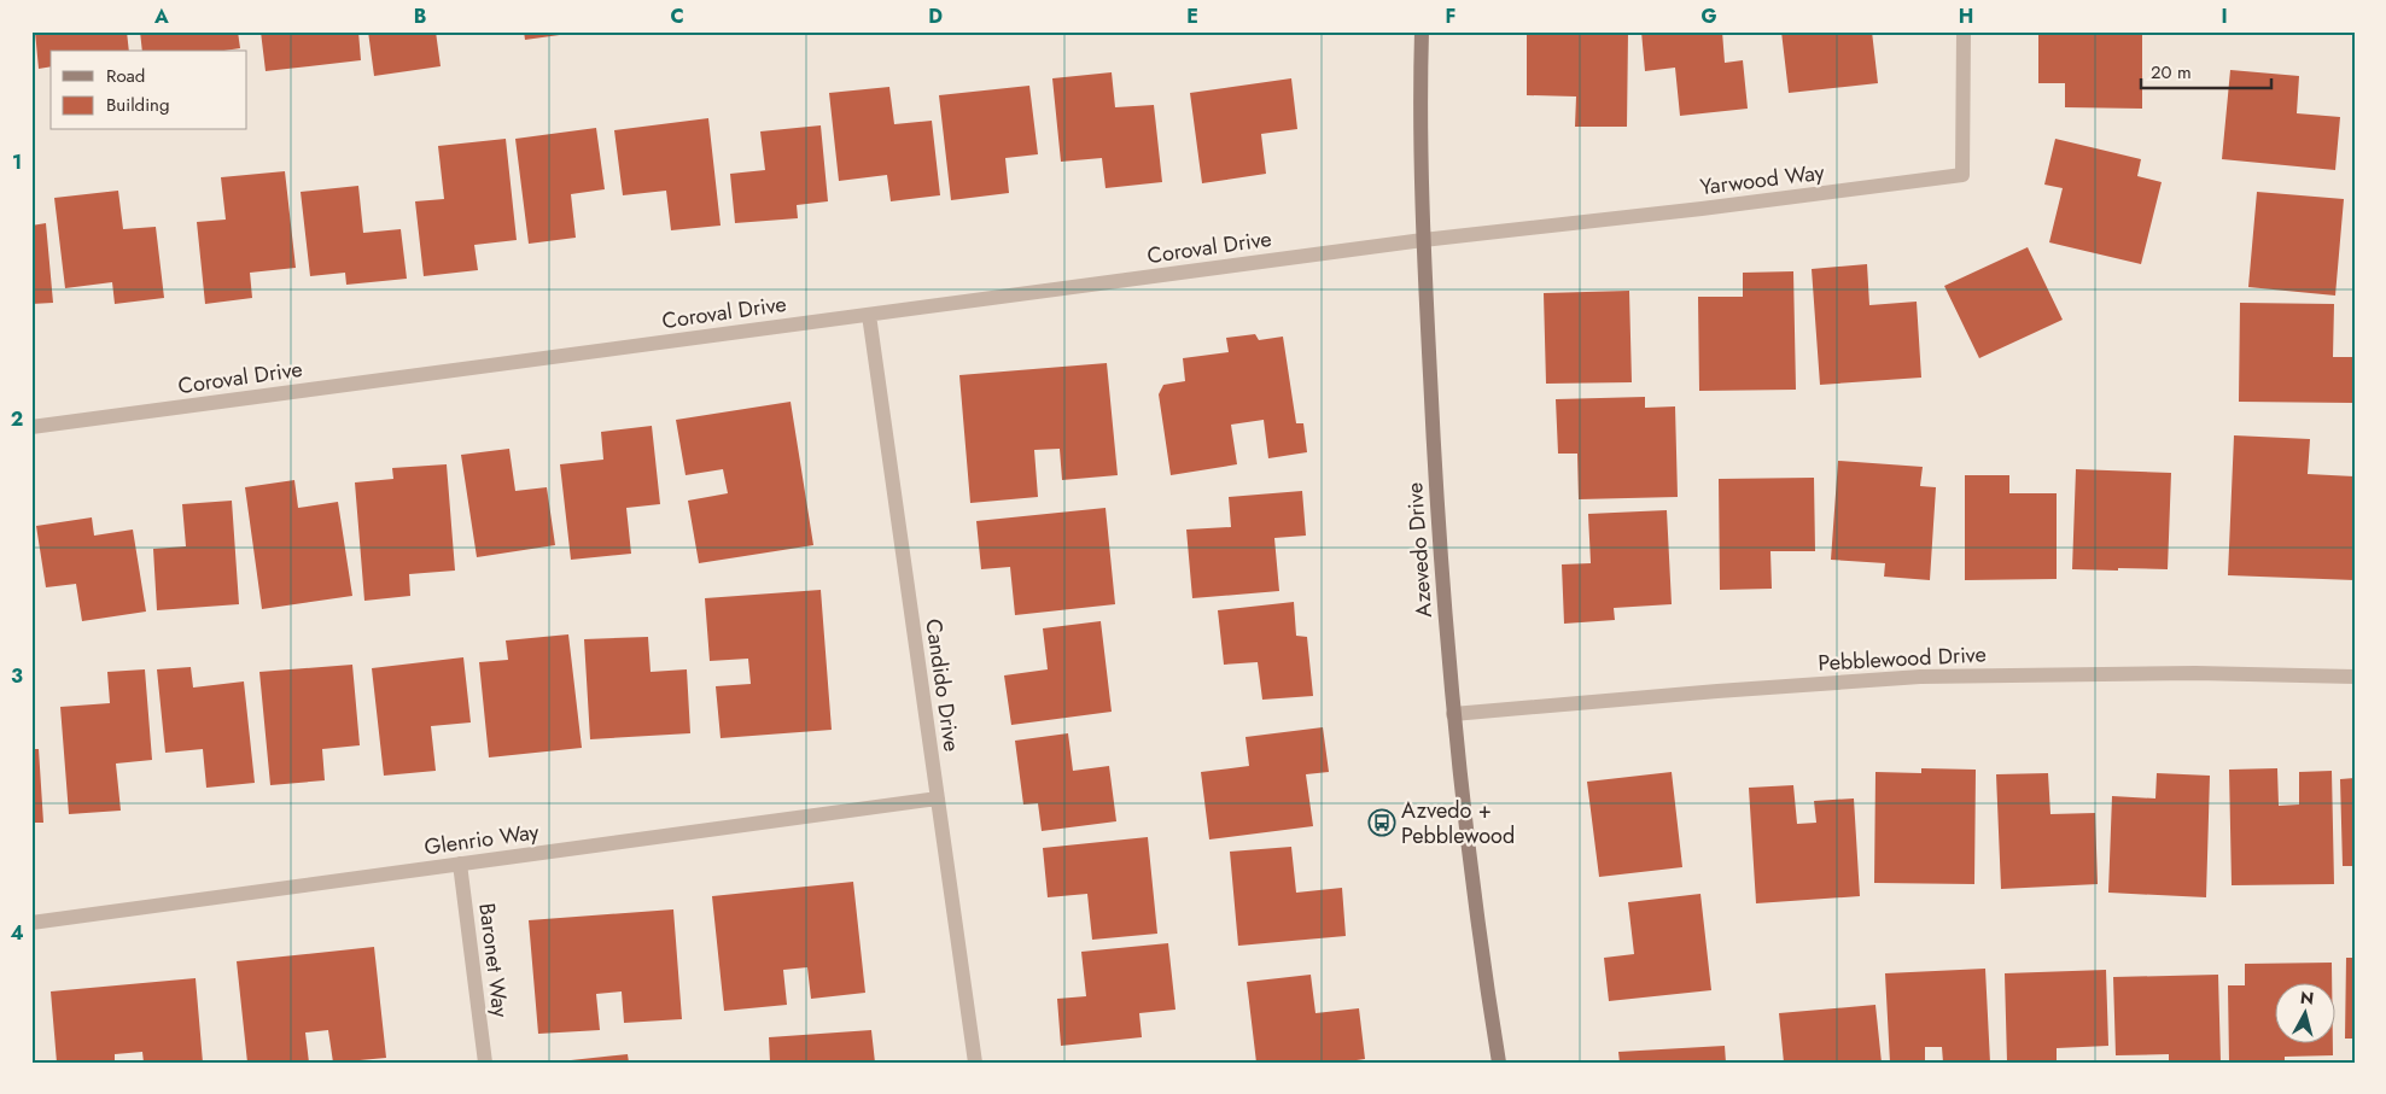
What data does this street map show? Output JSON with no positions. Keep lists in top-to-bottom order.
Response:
{
  "streets": {
    "street": [
      "Yarwood Way",
      "Coroval Drive",
      "Azevedo Drive",
      "Pebblewood Drive",
      "Candido Drive",
      "Glenrio Way",
      "Baronet Way"
    ]
  },
  "crossings": [
    ["Yarwood Way", "Coroval Drive"],
    ["Yarwood Way", "Azevedo Drive"],
    ["Coroval Drive", "Azevedo Drive"],
    ["Coroval Drive", "Candido Drive"],
    ["Azevedo Drive", "Pebblewood Drive"],
    ["Candido Drive", "Glenrio Way"],
    ["Glenrio Way", "Baronet Way"]
  ],
  "places": {
    "bus stop": ["Azvedo + Pebblewood"]
  },
  "legend": ["Road", "Building"],
  "scale_bar": "20 m",
  "north": "top",
  "grid": {
    "columns": [
      "A",
      "B",
      "C",
      "D",
      "E",
      "F",
      "G",
      "H",
      "I"
    ],
    "rows": [
      "1",
      "2",
      "3",
      "4"
    ]
  }
}
